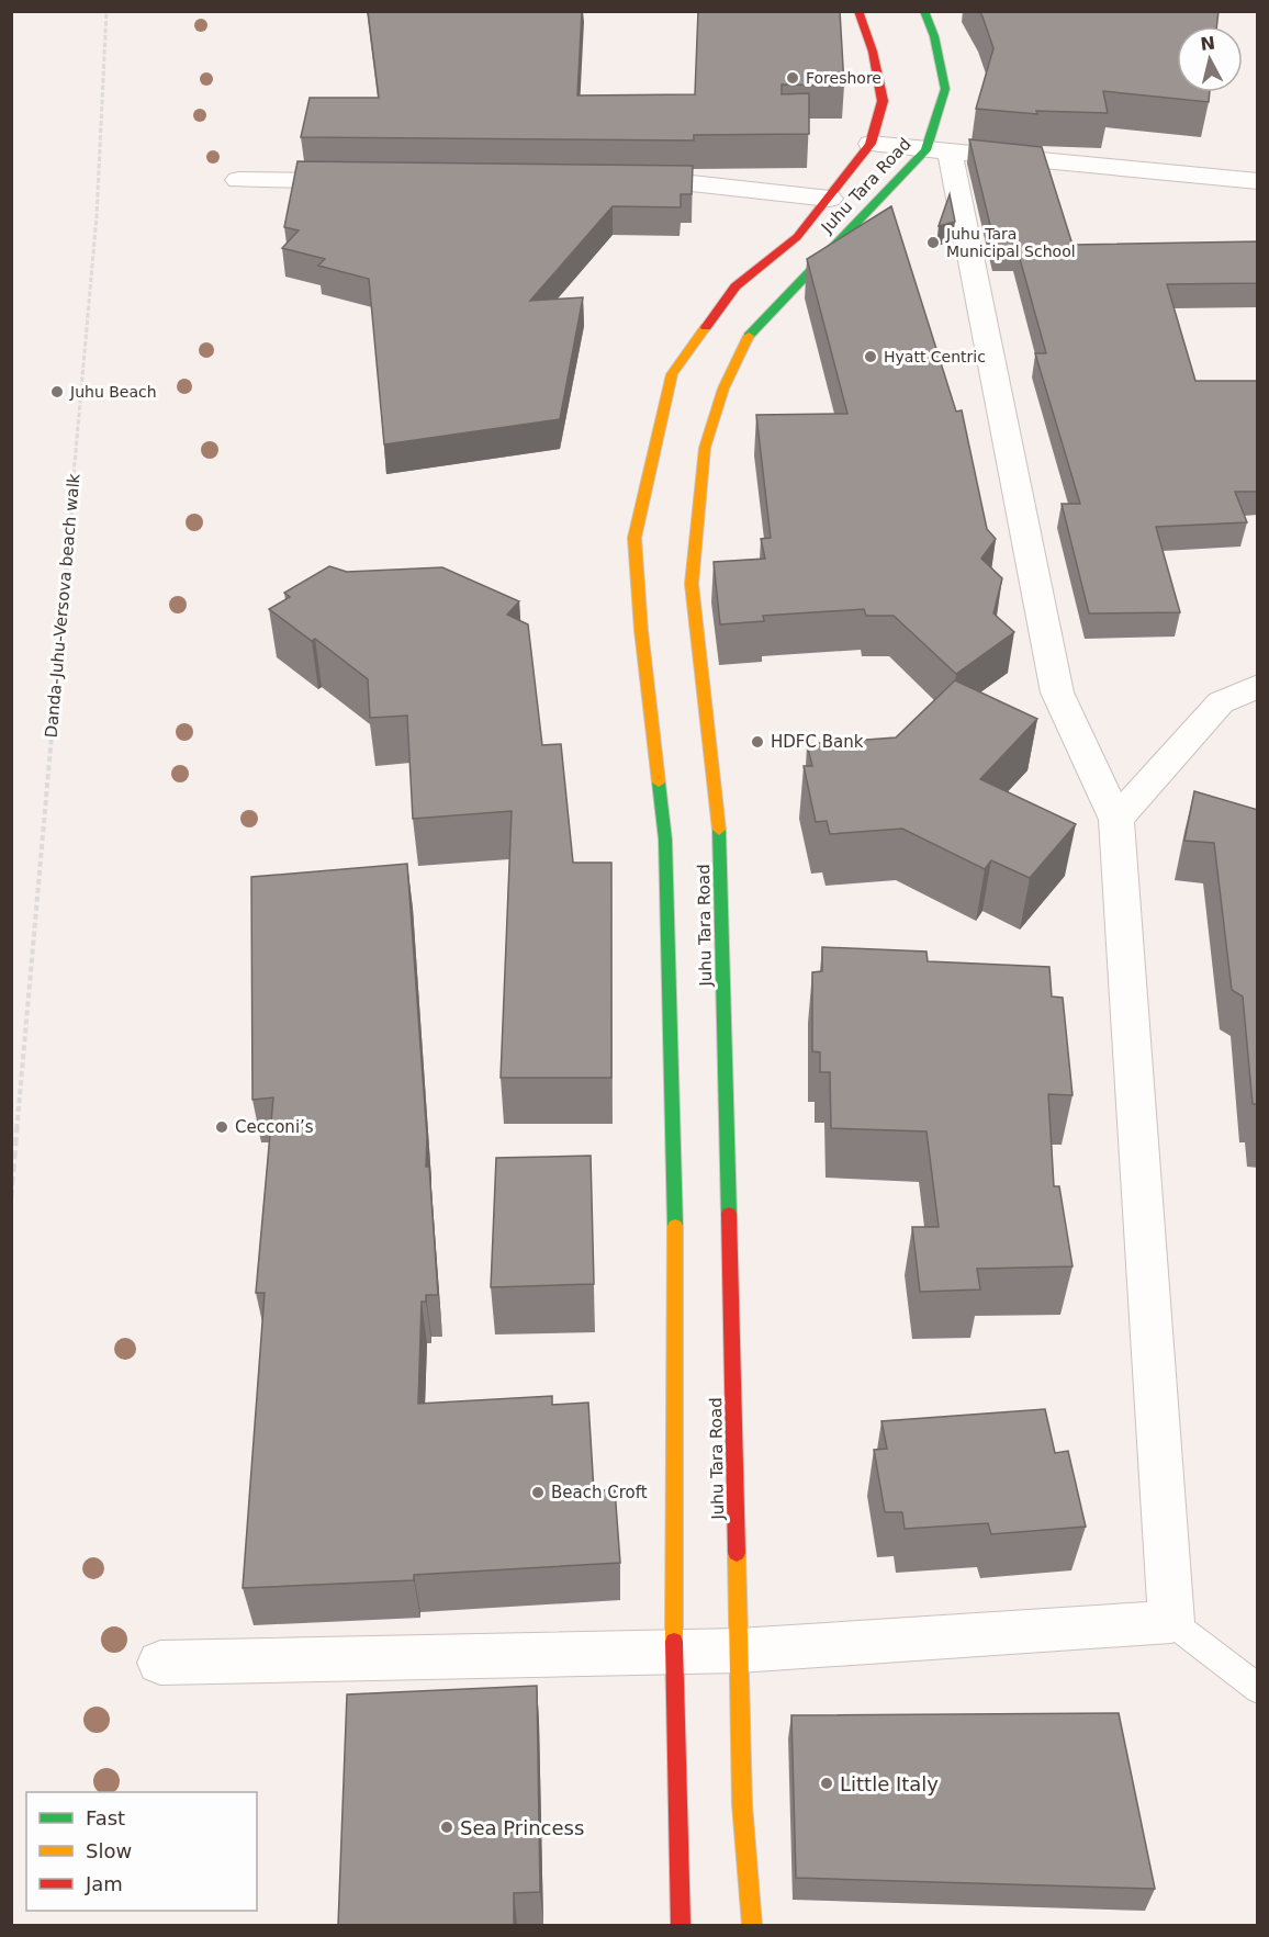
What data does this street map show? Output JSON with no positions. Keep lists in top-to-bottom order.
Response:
{
  "streets": {
    "main road": ["Juhu Tara Road"],
    "path": ["Danda-Juhu-Versova beach walk"]
  },
  "places": [
    "Foreshore",
    "Juhu Tara Municipal School",
    "Hyatt Centric",
    "Juhu Beach",
    "HDFC Bank",
    "Cecconi’s",
    "Beach Croft",
    "Little Italy",
    "Sea Princess"
  ],
  "legend": ["Fast", "Slow", "Jam"],
  "north": "top"
}
